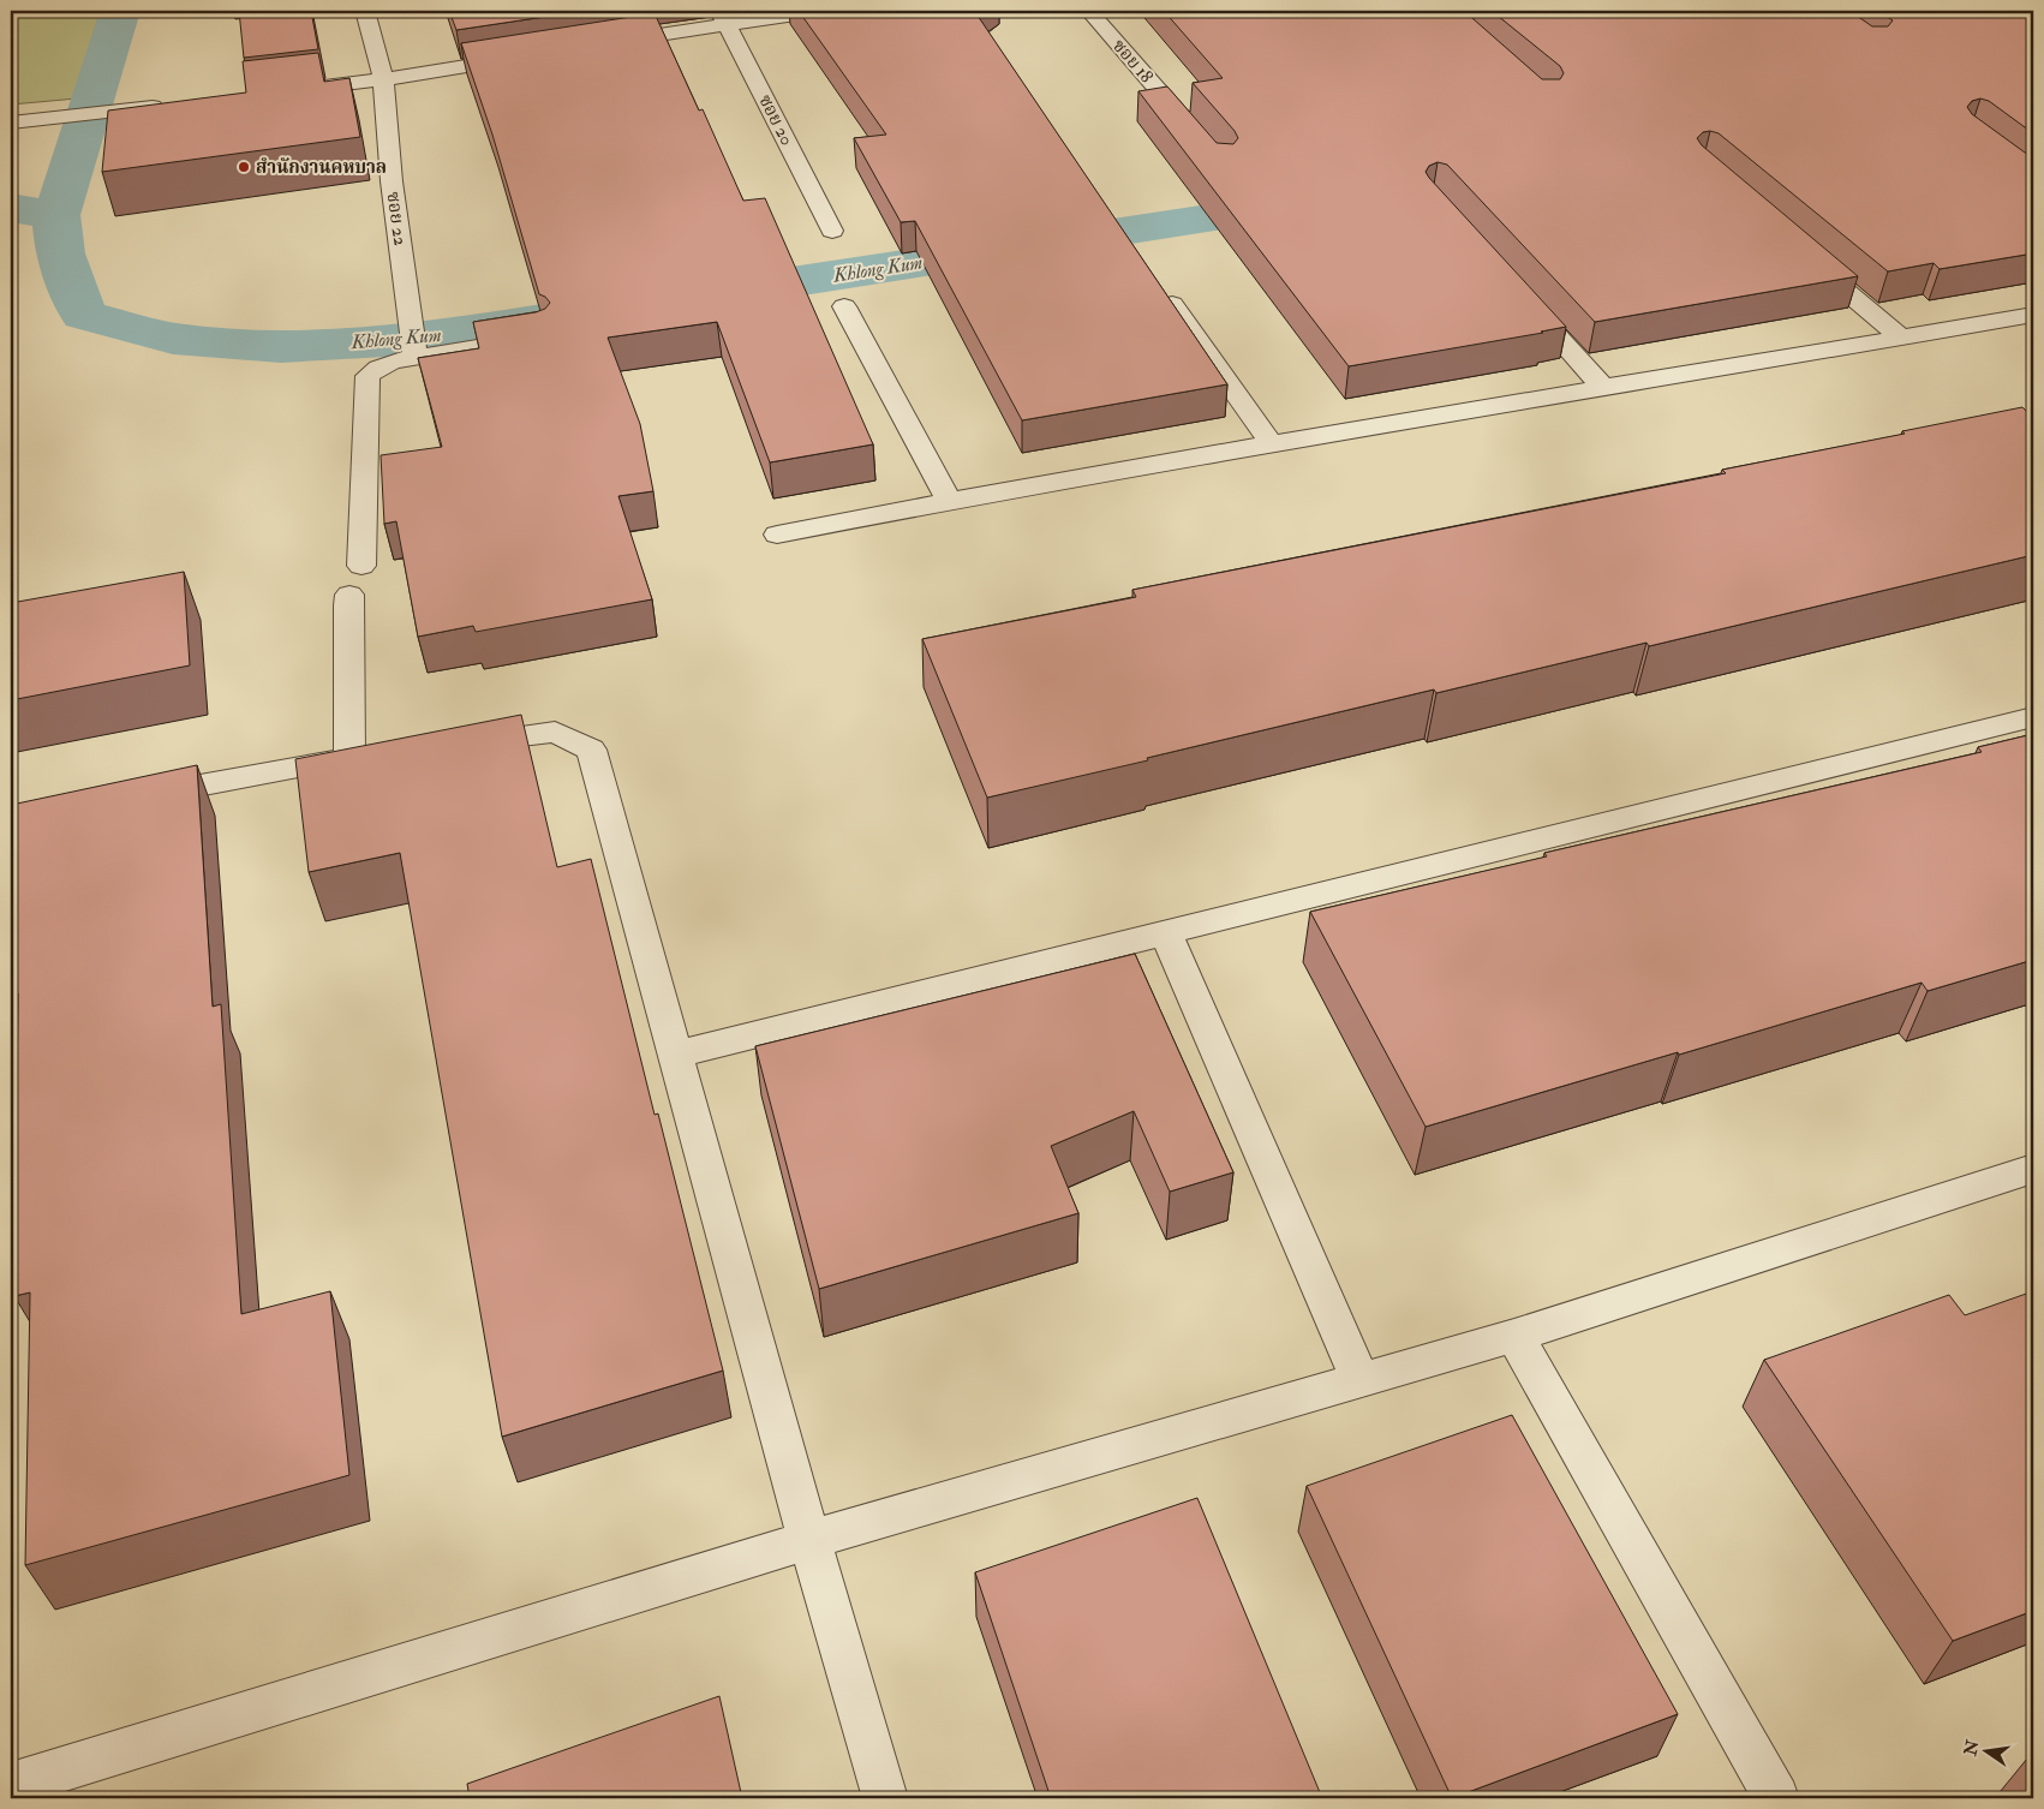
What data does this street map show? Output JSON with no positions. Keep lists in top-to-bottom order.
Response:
{
  "streets": {
    "street": ["ซอย 18", "ซอย 20", "ซอย 22"]
  },
  "water": ["Khlong Kum"],
  "places": ["สำนักงานคหบาล"],
  "north": "left"
}
